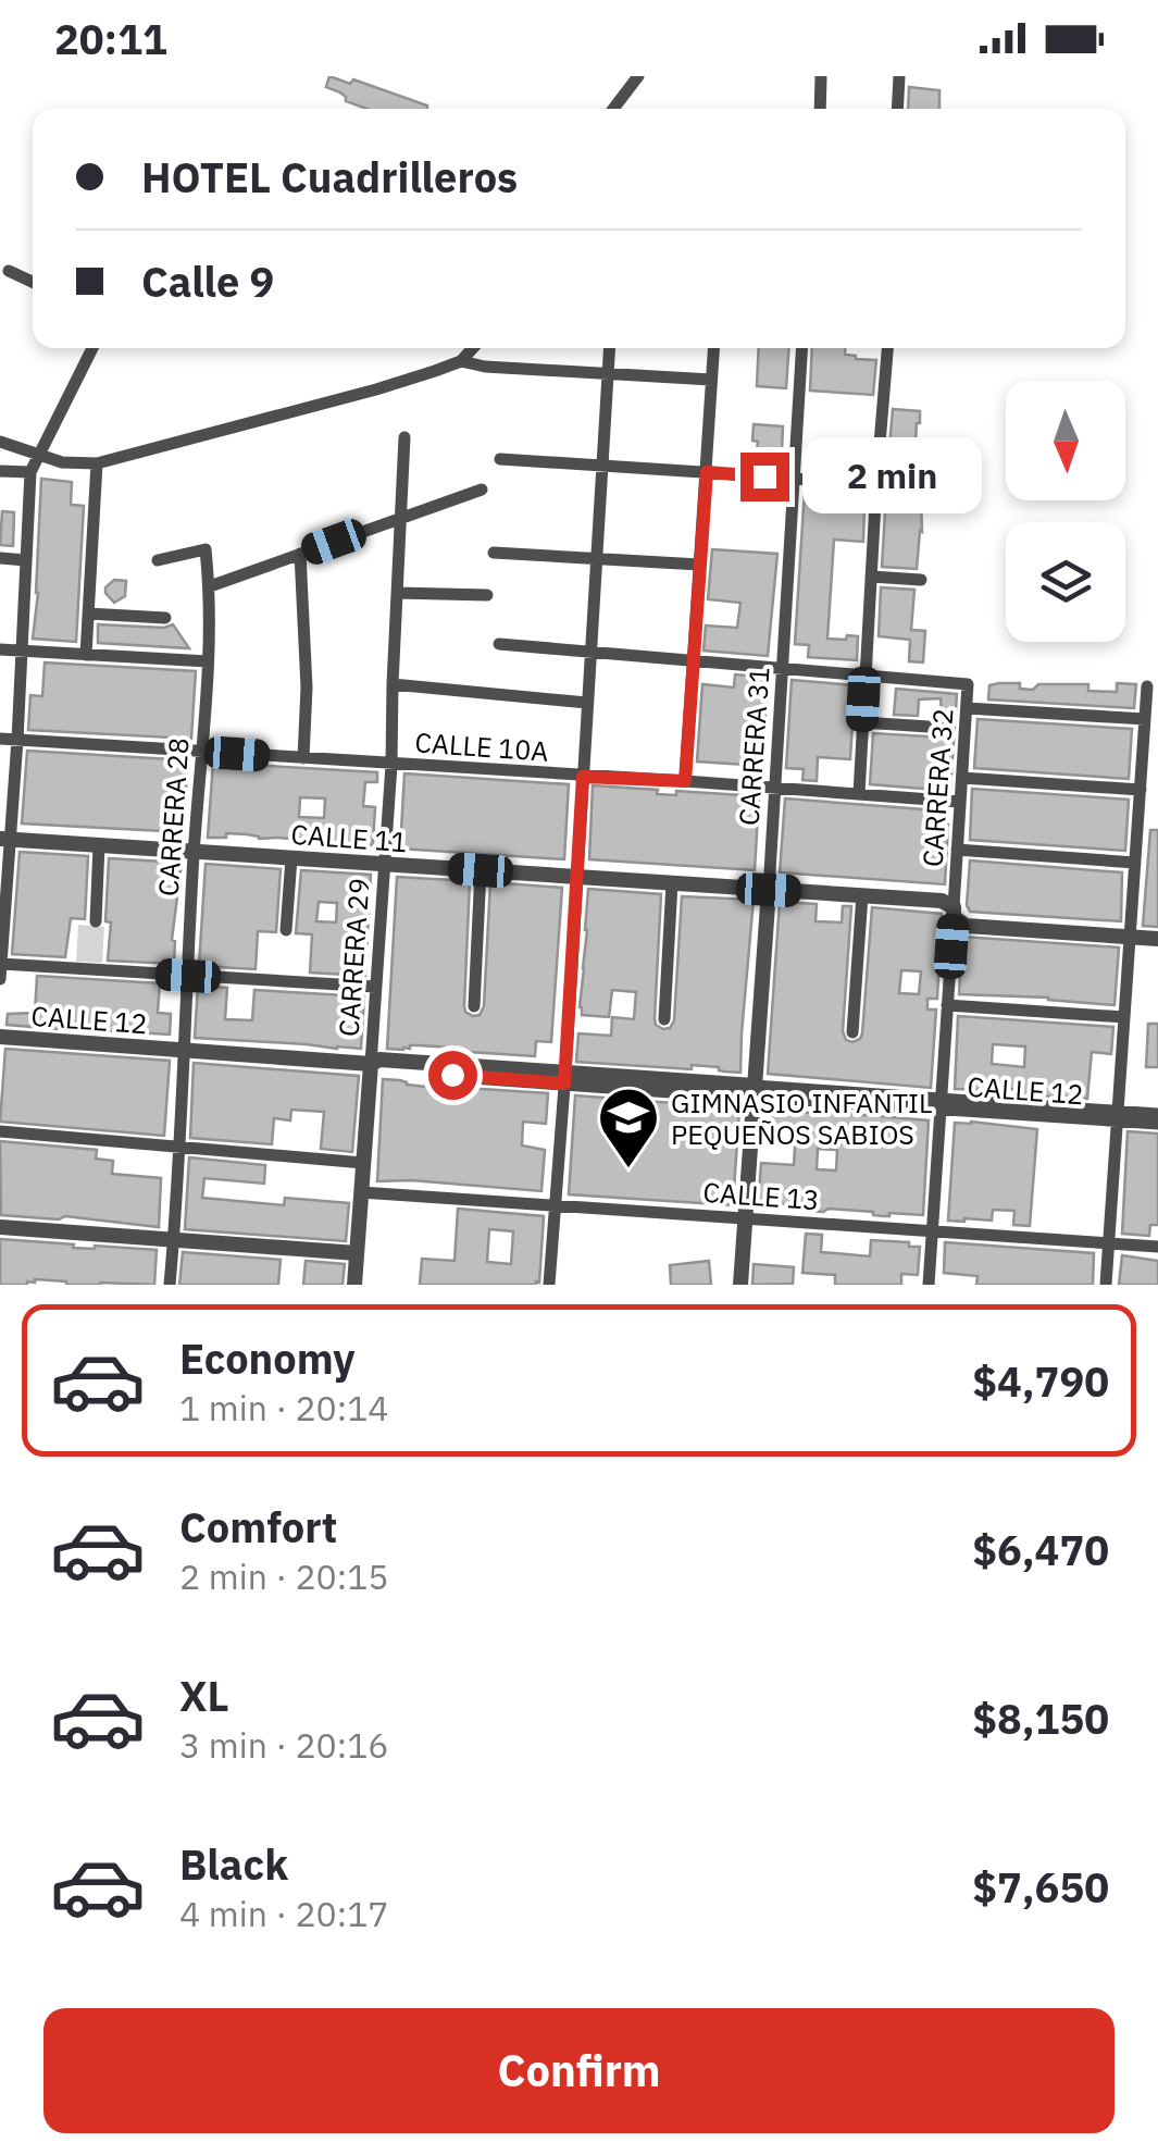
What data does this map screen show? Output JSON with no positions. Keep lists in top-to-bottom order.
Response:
{
  "streets": {
    "street": [
      "CALLE 10A",
      "CARRERA 31",
      "CARRERA 32",
      "CARRERA 28",
      "CALLE 11",
      "CARRERA 29",
      "CALLE 12",
      "CALLE 13"
    ]
  },
  "crossings": [
    ["CALLE 10A", "CARRERA 31"],
    ["CALLE 10A", "CARRERA 32"],
    ["CALLE 10A", "CARRERA 28"],
    ["CALLE 10A", "CARRERA 29"],
    ["CARRERA 31", "CALLE 11"],
    ["CARRERA 31", "CALLE 12"],
    ["CARRERA 31", "CALLE 13"],
    ["CARRERA 32", "CALLE 11"],
    ["CARRERA 32", "CALLE 12"],
    ["CARRERA 32", "CALLE 13"],
    ["CARRERA 28", "CALLE 11"],
    ["CARRERA 28", "CALLE 12"],
    ["CALLE 11", "CARRERA 29"],
    ["CARRERA 29", "CALLE 12"],
    ["CARRERA 29", "CALLE 13"]
  ],
  "places": {
    "school or university": ["GIMNASIO INFANTIL PEQUEÑOS SABIOS"]
  },
  "north": "bottom",
  "page": {
    "status": "20:11",
    "banner": ["HOTEL Cuadrilleros", "Calle 9"],
    "bubble": "2 min",
    "list": [
      {
        "name": "Economy",
        "note": "1 min · 20:14",
        "value": "$4,790"
      },
      {
        "name": "Comfort",
        "note": "2 min · 20:15",
        "value": "$6,470"
      },
      {
        "name": "XL",
        "note": "3 min · 20:16",
        "value": "$8,150"
      },
      {
        "name": "Black",
        "note": "4 min · 20:17",
        "value": "$7,650"
      }
    ],
    "buttons": "Confirm"
  }
}
